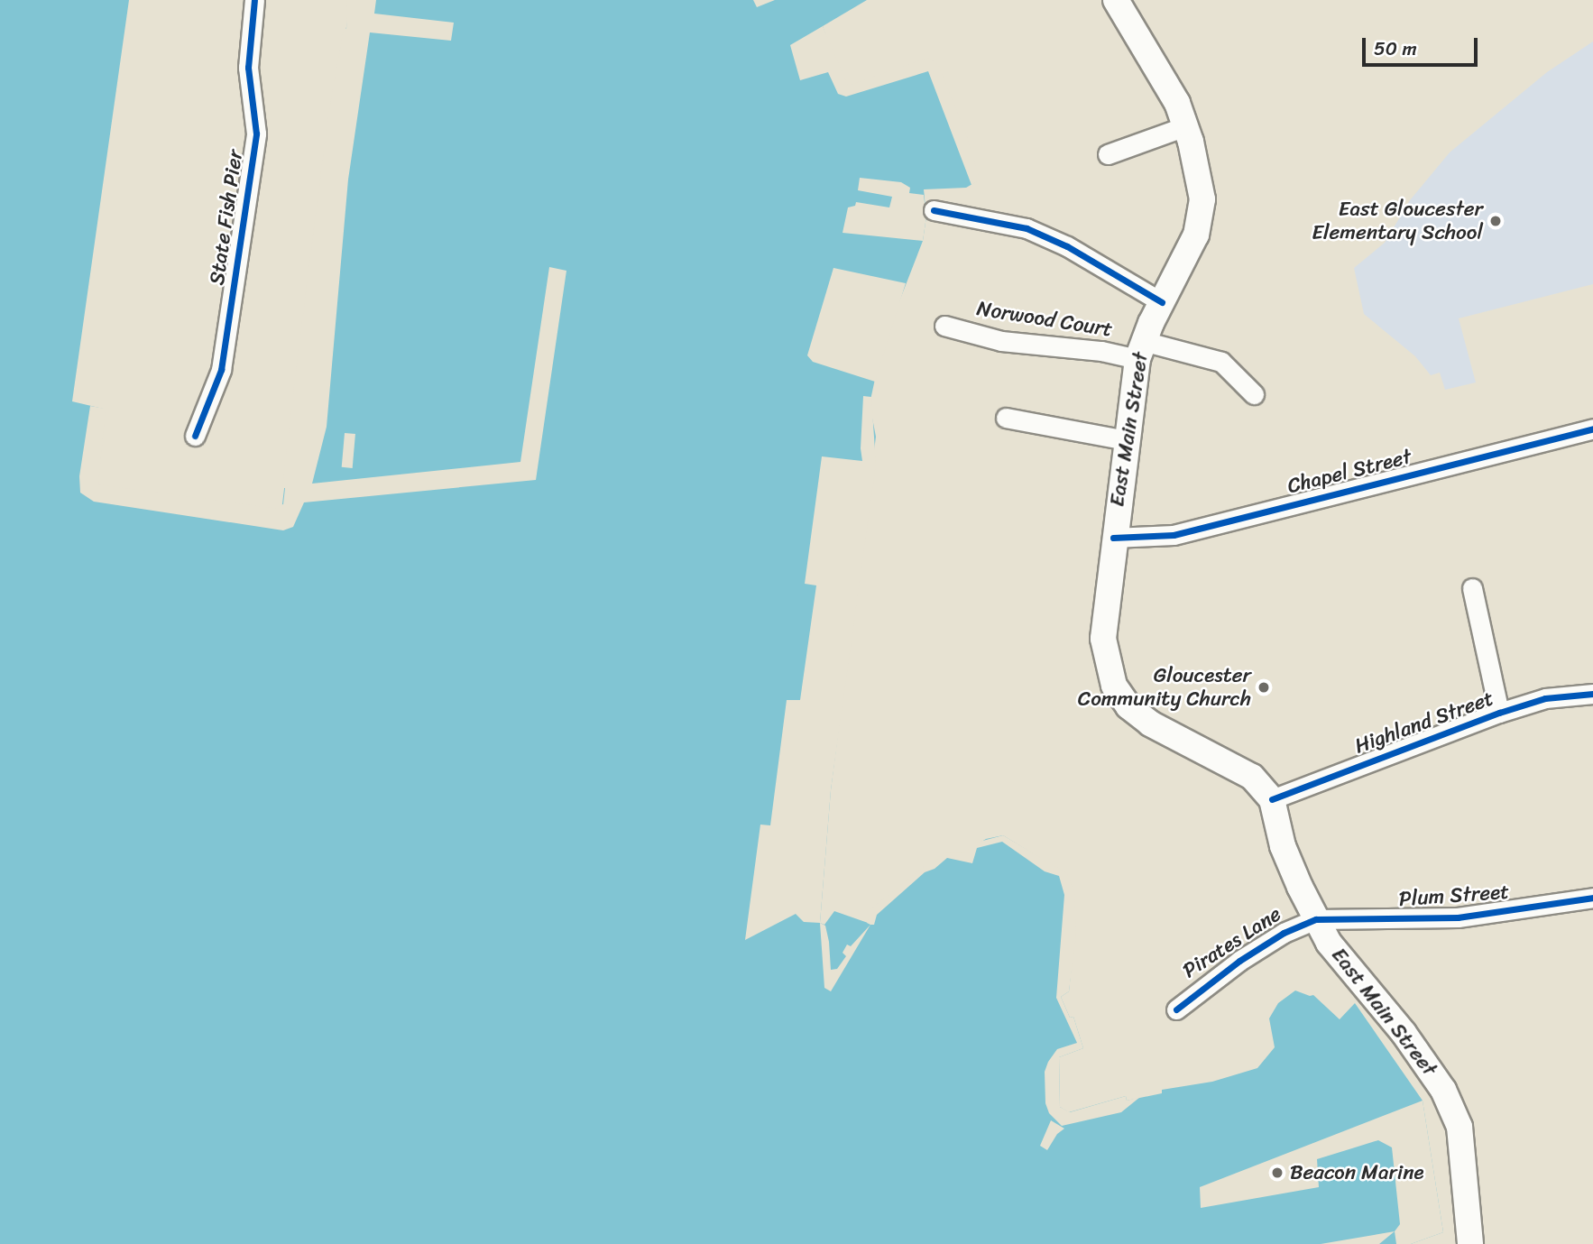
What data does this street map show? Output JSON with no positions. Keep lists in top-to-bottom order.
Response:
{
  "streets": {
    "main road": ["East Main Street"],
    "street": [
      "State Fish Pier",
      "Norwood Court",
      "Chapel Street",
      "Highland Street",
      "Plum Street",
      "Pirates Lane"
    ]
  },
  "crossings": [
    ["Norwood Court", "East Main Street"],
    ["East Main Street", "Chapel Street"],
    ["East Main Street", "Highland Street"],
    ["East Main Street", "Plum Street"],
    ["East Main Street", "Pirates Lane"],
    ["Plum Street", "Pirates Lane"]
  ],
  "places": ["East Gloucester Elementary School", "Gloucester Community Church", "Beacon Marine"],
  "scale_bar": "50 m"
}
